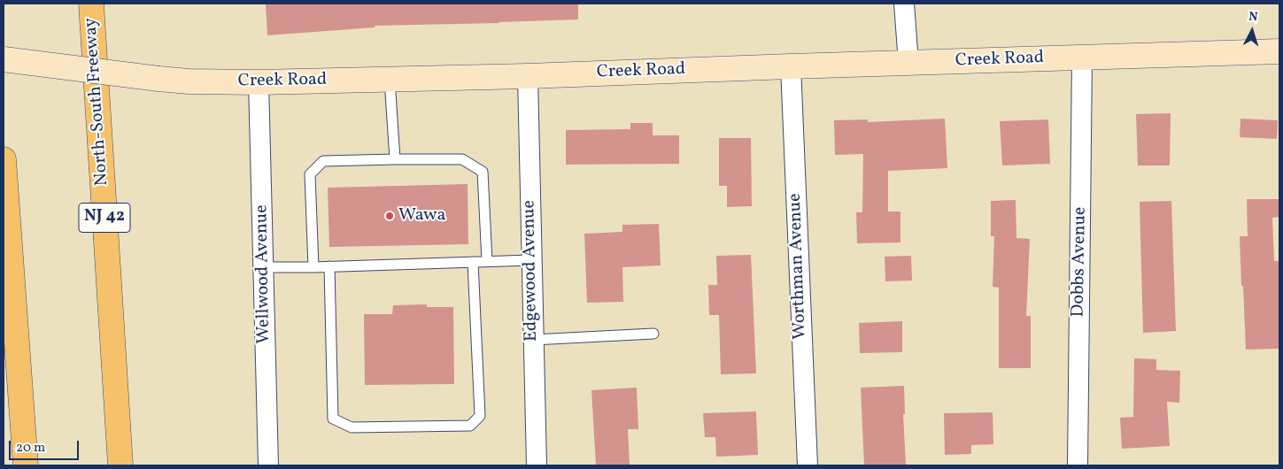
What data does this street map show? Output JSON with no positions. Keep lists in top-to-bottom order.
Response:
{
  "streets": {
    "highway": ["North-South Freeway", "NJ 42"],
    "main road": ["Creek Road"],
    "street": [
      "Dobbs Avenue",
      "Worthman Avenue",
      "Edgewood Avenue",
      "Wellwood Avenue"
    ]
  },
  "crossings": [
    ["Creek Road", "Dobbs Avenue"],
    ["Creek Road", "Worthman Avenue"],
    ["Creek Road", "Edgewood Avenue"],
    ["Creek Road", "Wellwood Avenue"]
  ],
  "places": ["Wawa"],
  "scale_bar": "20 m",
  "north": "top"
}
